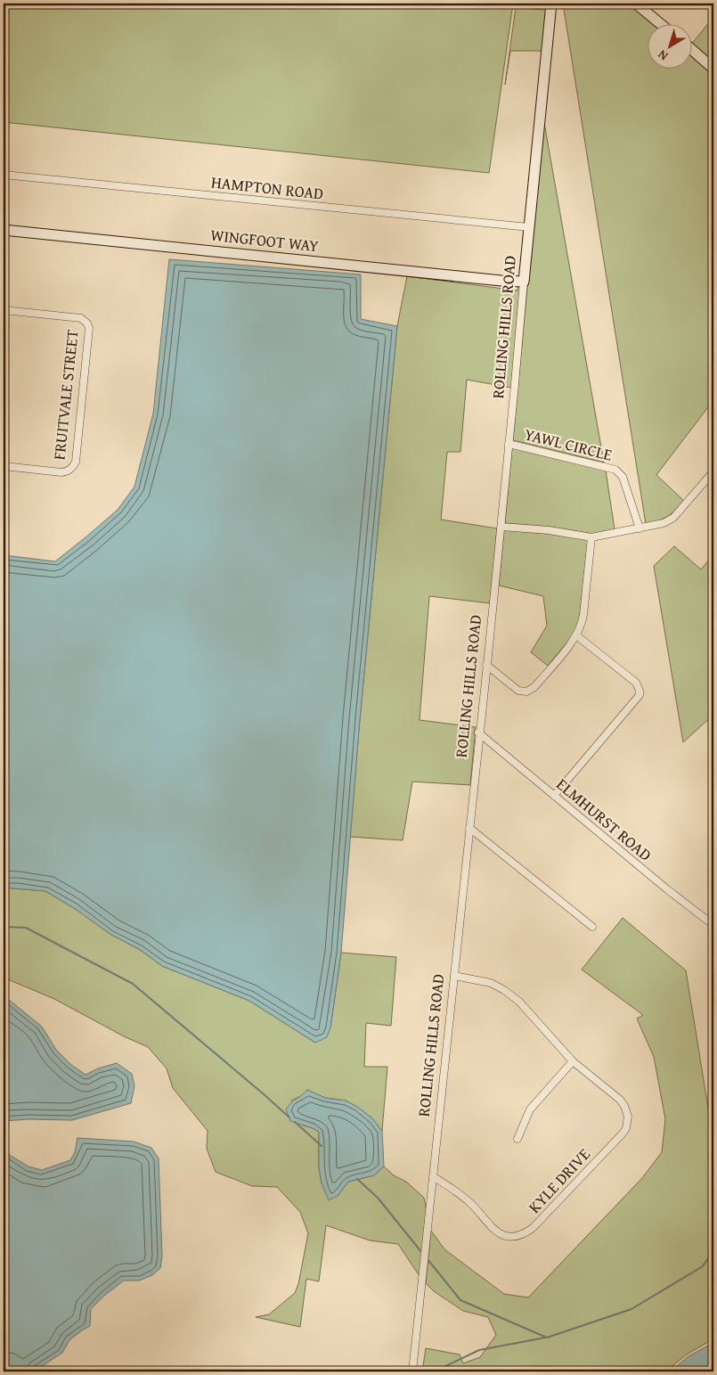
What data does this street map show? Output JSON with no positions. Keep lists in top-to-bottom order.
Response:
{
  "streets": {
    "street": [
      "HAMPTON ROAD",
      "WINGFOOT WAY",
      "ROLLING HILLS ROAD",
      "FRUITVALE STREET",
      "YAWL CIRCLE",
      "ELMHURST ROAD",
      "KYLE DRIVE"
    ]
  },
  "crossings": [
    ["HAMPTON ROAD", "ROLLING HILLS ROAD"],
    ["WINGFOOT WAY", "ROLLING HILLS ROAD"],
    ["ROLLING HILLS ROAD", "YAWL CIRCLE"],
    ["ROLLING HILLS ROAD", "ELMHURST ROAD"],
    ["ROLLING HILLS ROAD", "KYLE DRIVE"]
  ],
  "north": "bottom left"
}
